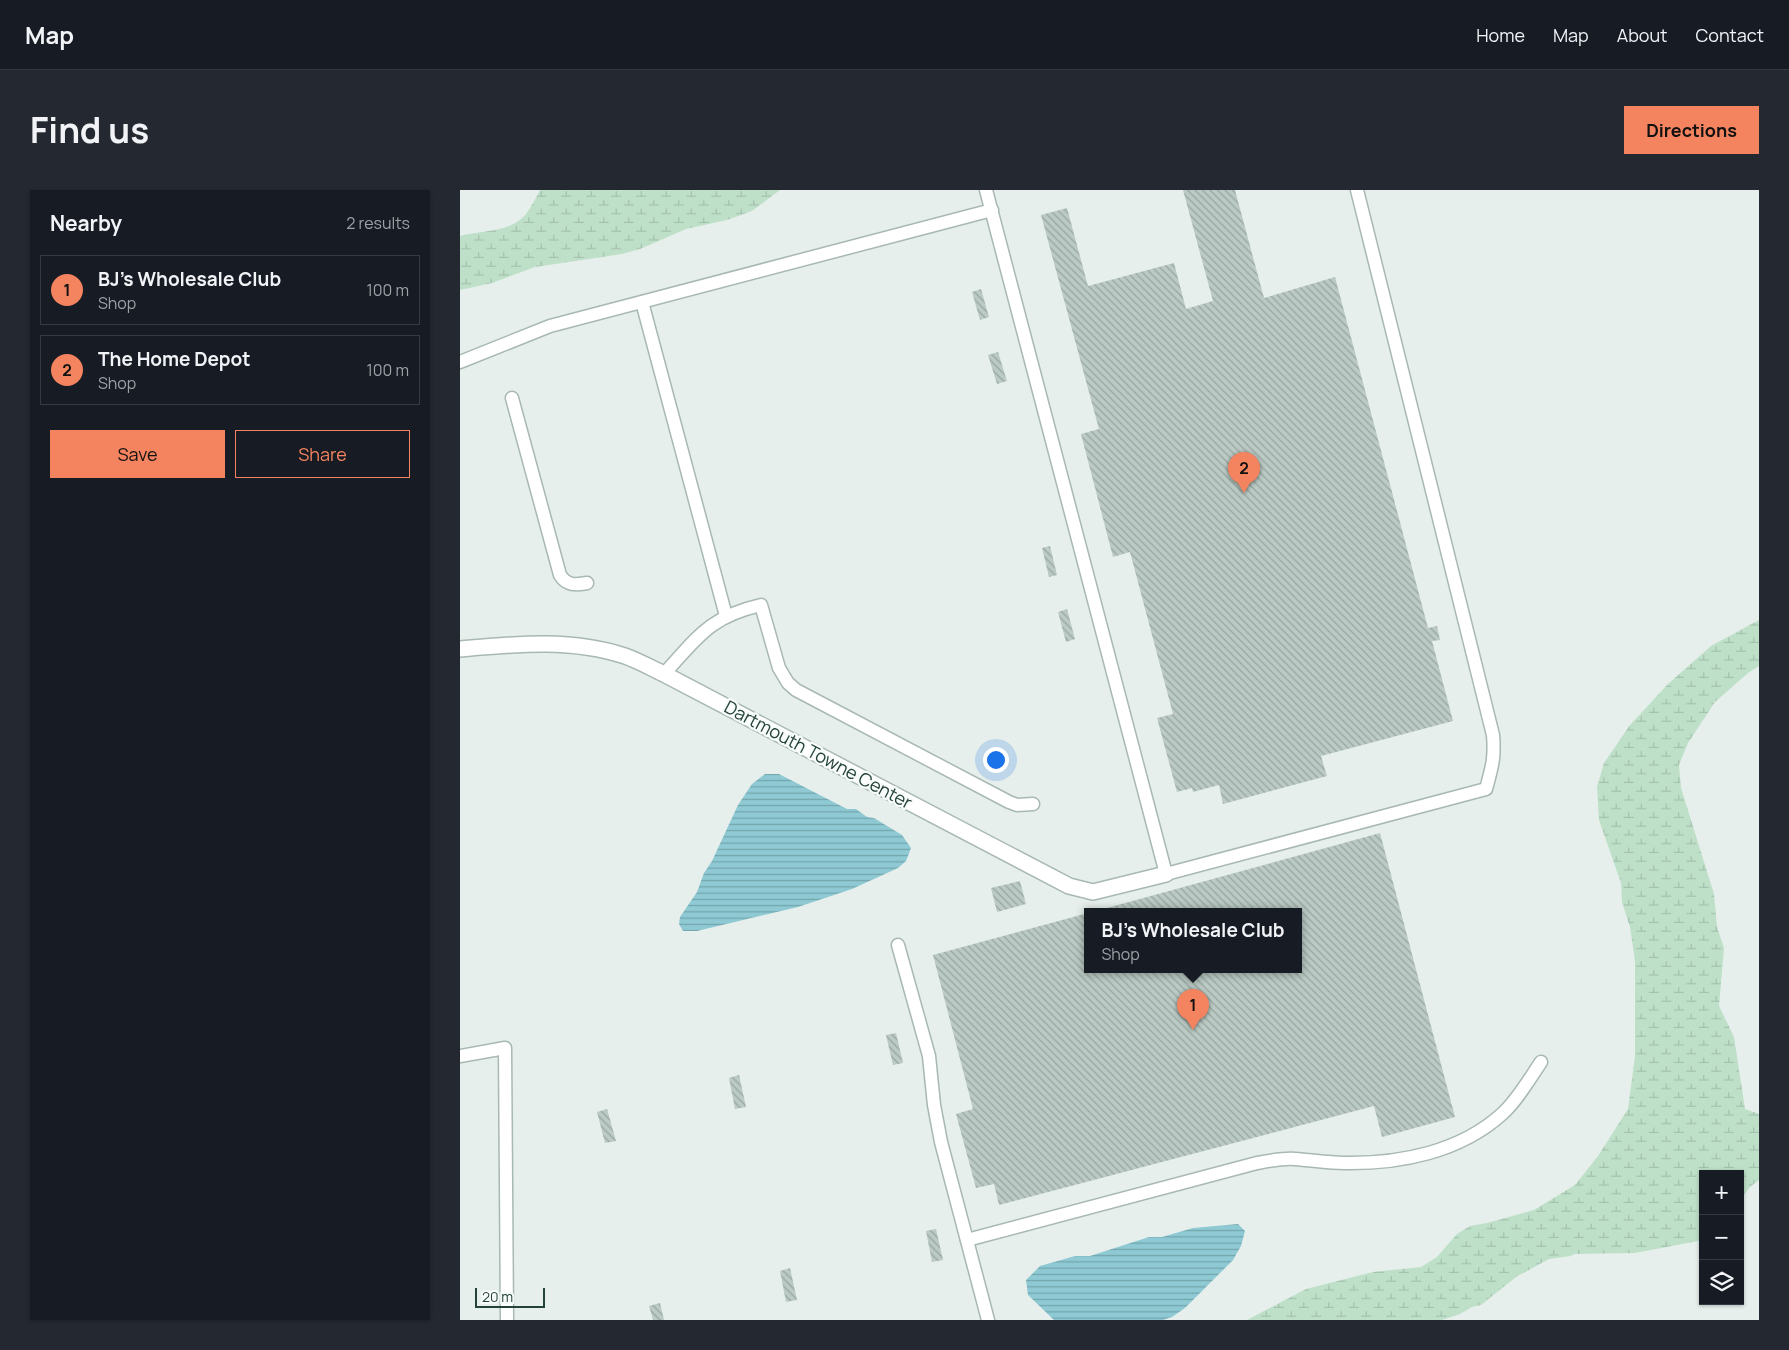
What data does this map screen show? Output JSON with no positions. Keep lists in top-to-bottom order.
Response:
{
  "streets": {
    "street": ["Dartmouth Towne Center"]
  },
  "scale_bar": "20 m",
  "page": {
    "header": "Map",
    "nav": [
      "Home",
      "Map",
      "About",
      "Contact"
    ],
    "title": "Find us",
    "buttons": [
      "Directions",
      ["Save", "Share"]
    ],
    "heading": ["Nearby", "2 results"],
    "list": [
      {
        "mark": "1",
        "name": "BJ's Wholesale Club",
        "note": "Shop",
        "value": "100 m"
      },
      {
        "mark": "2",
        "name": "The Home Depot",
        "note": "Shop",
        "value": "100 m"
      }
    ],
    "pins": ["2", "1"],
    "popup": ["BJ's Wholesale Club", "Shop"],
    "map_buttons": ["+", "−"],
    "scale": "20 m"
  }
}
